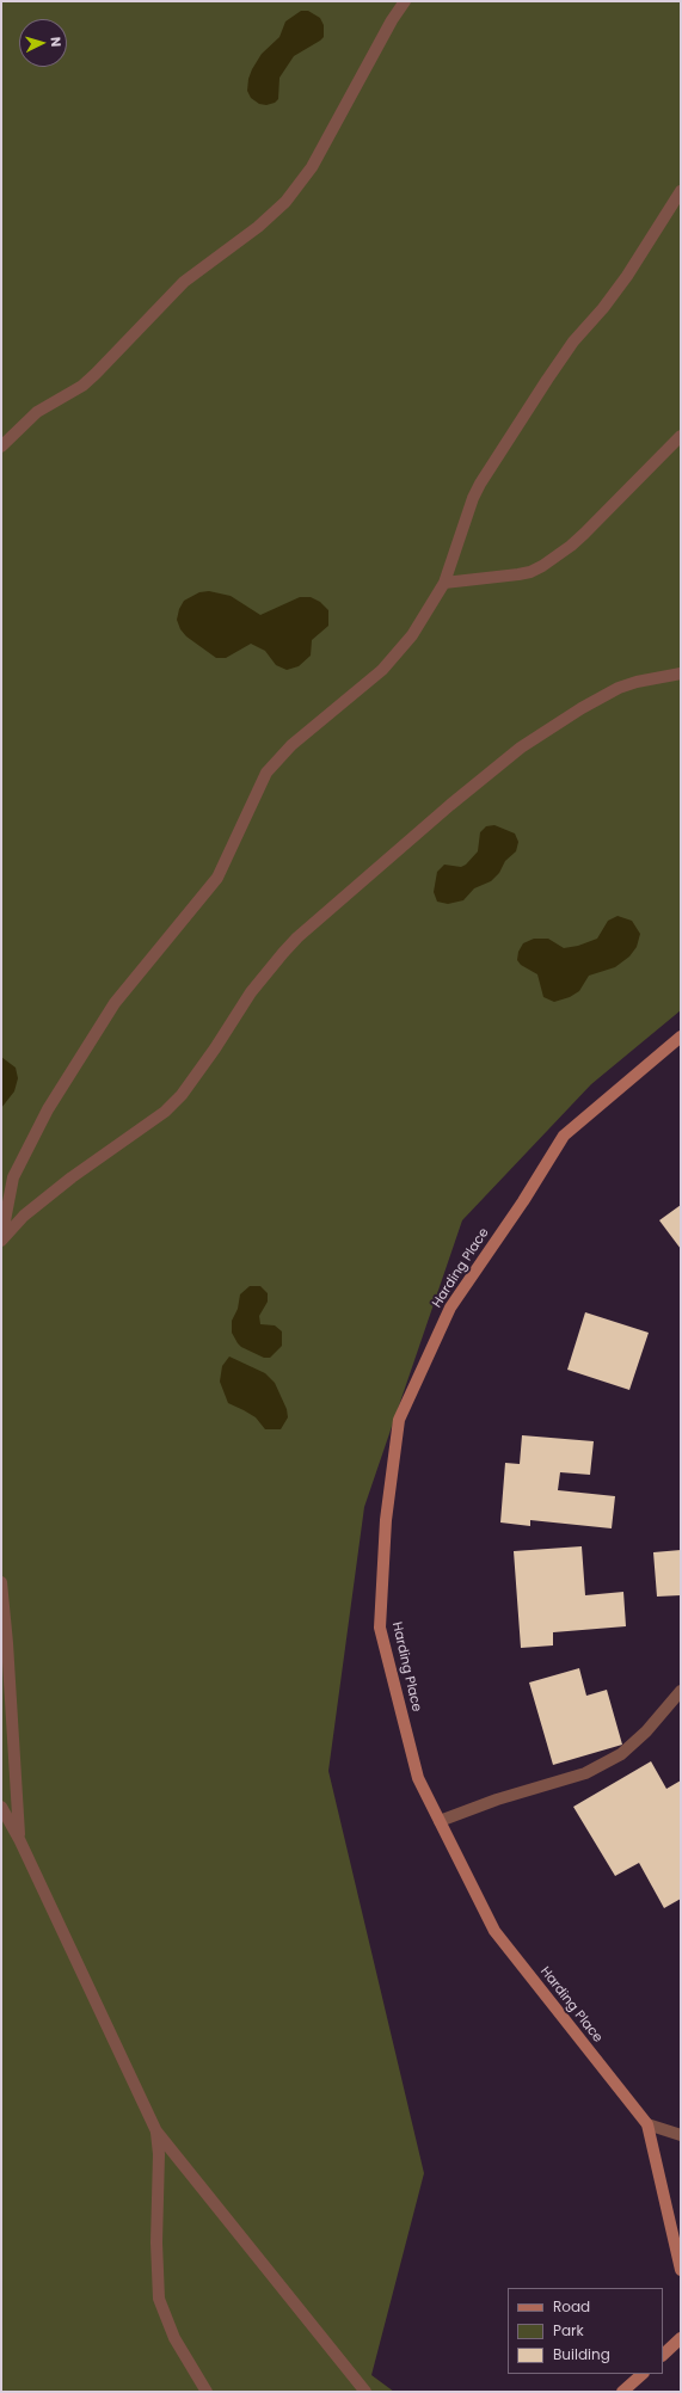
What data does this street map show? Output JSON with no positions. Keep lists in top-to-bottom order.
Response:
{
  "streets": {
    "main road": ["Harding Place"]
  },
  "legend": ["Road", "Park", "Building"],
  "north": "right"
}
